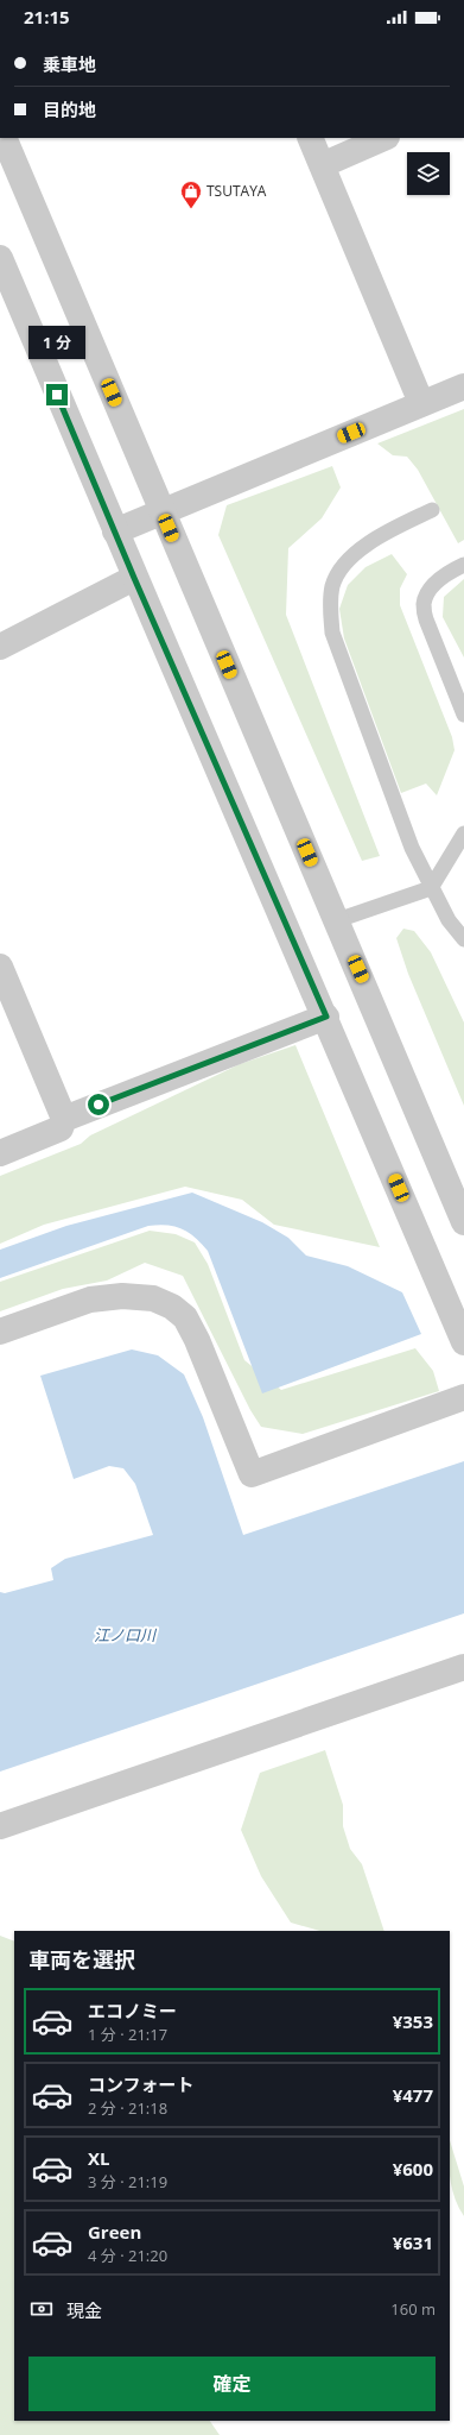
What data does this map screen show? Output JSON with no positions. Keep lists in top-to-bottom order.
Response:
{
  "water": ["江ノ口川"],
  "places": {
    "shop": ["TSUTAYA"]
  },
  "page": {
    "status": "21:15",
    "banner": ["乗車地", "目的地"],
    "bubble": "1 分",
    "heading": "車両を選択",
    "list": [
      {
        "name": "エコノミー",
        "note": "1 分 · 21:17",
        "value": "¥353"
      },
      {
        "name": "コンフォート",
        "note": "2 分 · 21:18",
        "value": "¥477"
      },
      {
        "name": "XL",
        "note": "3 分 · 21:19",
        "value": "¥600"
      },
      {
        "name": "Green",
        "note": "4 分 · 21:20",
        "value": "¥631"
      }
    ],
    "pay": ["現金", "160 m"],
    "buttons": "確定"
  }
}
